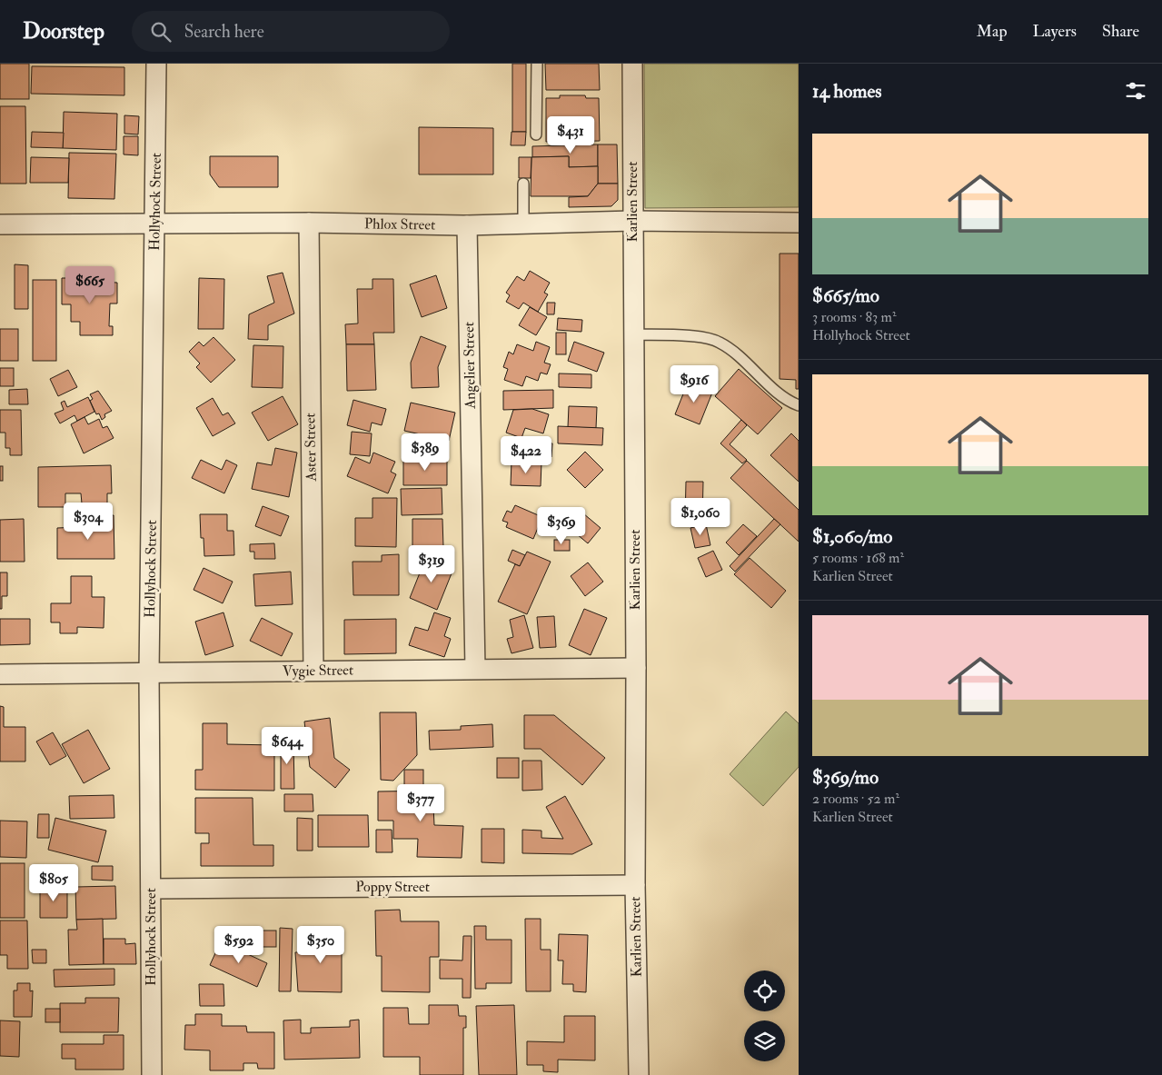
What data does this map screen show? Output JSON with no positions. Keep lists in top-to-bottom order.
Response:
{
  "streets": {
    "street": [
      "Hollyhock Street",
      "Karlien Street",
      "Phlox Street",
      "Angelier Street",
      "Aster Street",
      "Vygie Street",
      "Poppy Street"
    ]
  },
  "crossings": [
    ["Hollyhock Street", "Phlox Street"],
    ["Hollyhock Street", "Vygie Street"],
    ["Hollyhock Street", "Poppy Street"],
    ["Karlien Street", "Phlox Street"],
    ["Karlien Street", "Vygie Street"],
    ["Karlien Street", "Poppy Street"],
    ["Phlox Street", "Angelier Street"],
    ["Phlox Street", "Aster Street"],
    ["Angelier Street", "Vygie Street"],
    ["Aster Street", "Vygie Street"]
  ],
  "page": {
    "header": "Doorstep",
    "search": "Search here",
    "nav": ["Map", "Layers", "Share"],
    "heading": "14 homes",
    "price": [
      "$431",
      "$665",
      "$916",
      "$389",
      "$422",
      "$1,060",
      "$304",
      "$369",
      "$319",
      "$644",
      "$377",
      "$805",
      "$592",
      "$350"
    ],
    "list": [
      {
        "name": "$665/mo",
        "note": "3 rooms · 83 m² · Hollyhock Street"
      },
      {
        "name": "$1,060/mo",
        "note": "5 rooms · 168 m² · Karlien Street"
      },
      {
        "name": "$369/mo",
        "note": "2 rooms · 52 m² · Karlien Street"
      }
    ]
  }
}
